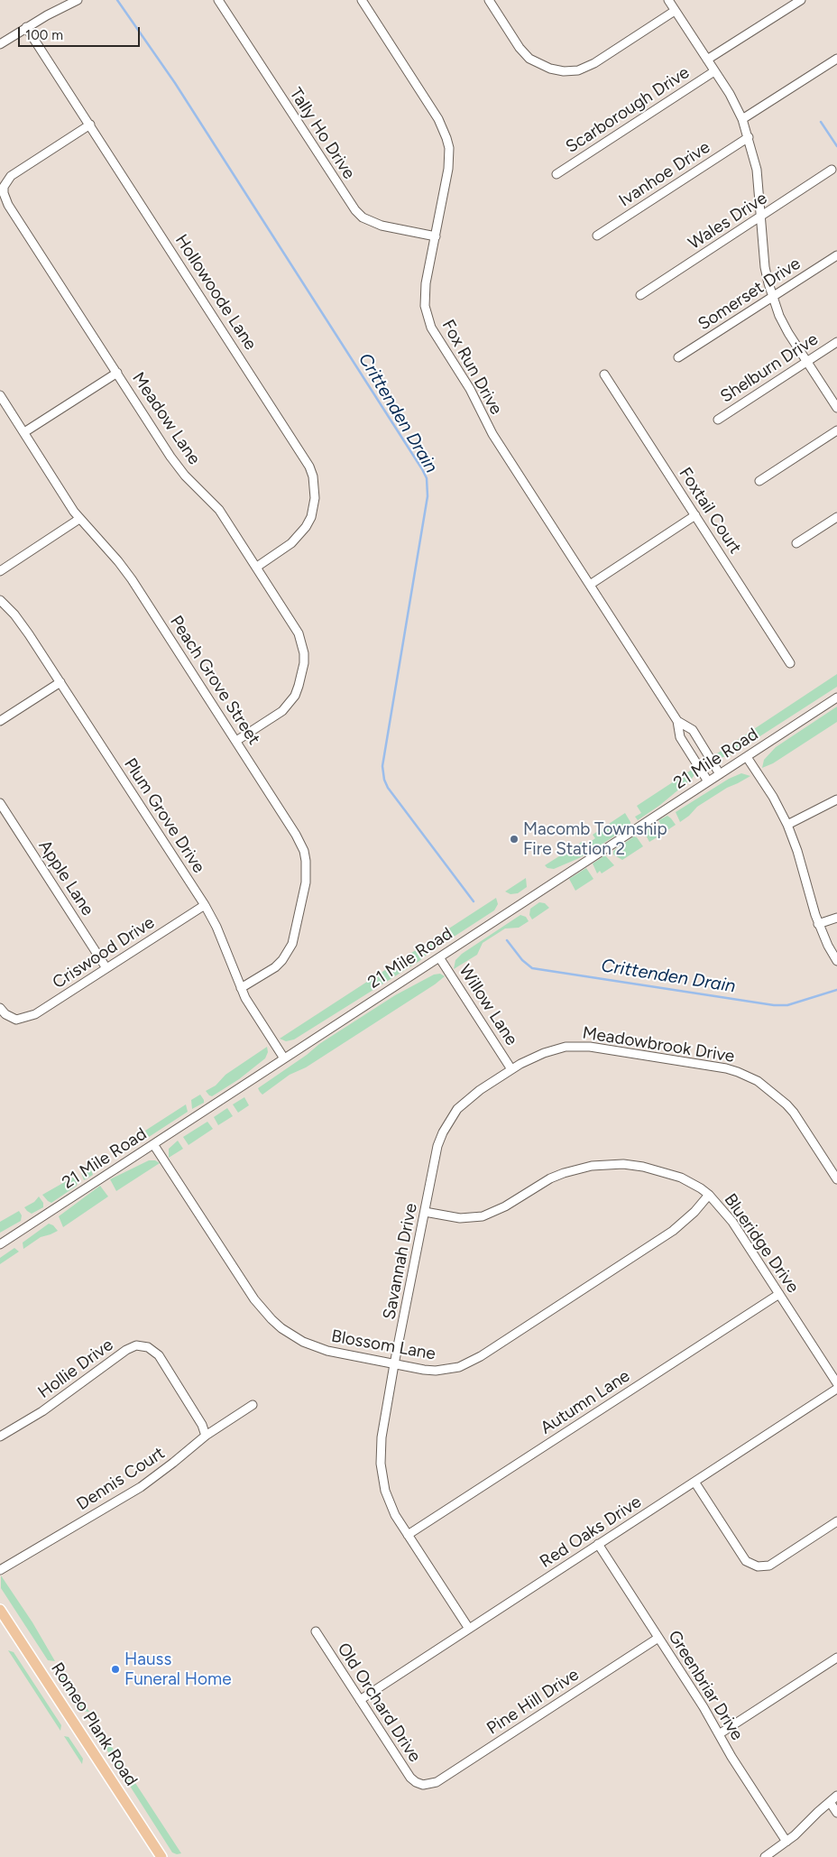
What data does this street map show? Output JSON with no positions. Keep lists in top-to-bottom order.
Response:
{
  "streets": {
    "main road": ["Romeo Plank Road"],
    "street": [
      "Scarborough Drive",
      "Tally Ho Drive",
      "Ivanhoe Drive",
      "Wales Drive",
      "Hollowoode Lane",
      "Somerset Drive",
      "Fox Run Drive",
      "Shelburn Drive",
      "Meadow Lane",
      "Foxtail Court",
      "Peach Grove Street",
      "21 Mile Road",
      "Plum Grove Drive",
      "Apple Lane",
      "Criswood Drive",
      "Willow Lane",
      "Meadowbrook Drive",
      "Blueridge Drive",
      "Savannah Drive",
      "Blossom Lane",
      "Hollie Drive",
      "Autumn Lane",
      "Dennis Court",
      "Red Oaks Drive",
      "Greenbriar Drive",
      "Pine Hill Drive",
      "Old Orchard Drive"
    ]
  },
  "crossings": [
    ["Tally Ho Drive", "Fox Run Drive"],
    ["Hollowoode Lane", "Meadow Lane"],
    ["Fox Run Drive", "21 Mile Road"],
    ["Meadow Lane", "Peach Grove Street"],
    ["Peach Grove Street", "Plum Grove Drive"],
    ["21 Mile Road", "Plum Grove Drive"],
    ["21 Mile Road", "Willow Lane"],
    ["21 Mile Road", "Blossom Lane"],
    ["Plum Grove Drive", "Criswood Drive"],
    ["Apple Lane", "Criswood Drive"],
    ["Willow Lane", "Meadowbrook Drive"],
    ["Willow Lane", "Savannah Drive"],
    ["Meadowbrook Drive", "Savannah Drive"],
    ["Blueridge Drive", "Savannah Drive"],
    ["Blueridge Drive", "Blossom Lane"],
    ["Blueridge Drive", "Autumn Lane"],
    ["Savannah Drive", "Blossom Lane"],
    ["Savannah Drive", "Autumn Lane"],
    ["Savannah Drive", "Red Oaks Drive"],
    ["Hollie Drive", "Dennis Court"],
    ["Red Oaks Drive", "Greenbriar Drive"],
    ["Red Oaks Drive", "Old Orchard Drive"],
    ["Greenbriar Drive", "Pine Hill Drive"],
    ["Pine Hill Drive", "Old Orchard Drive"]
  ],
  "water": ["Crittenden Drain"],
  "places": ["Macomb Township Fire Station 2", "Hauss Funeral Home"],
  "scale_bar": "100 m"
}
